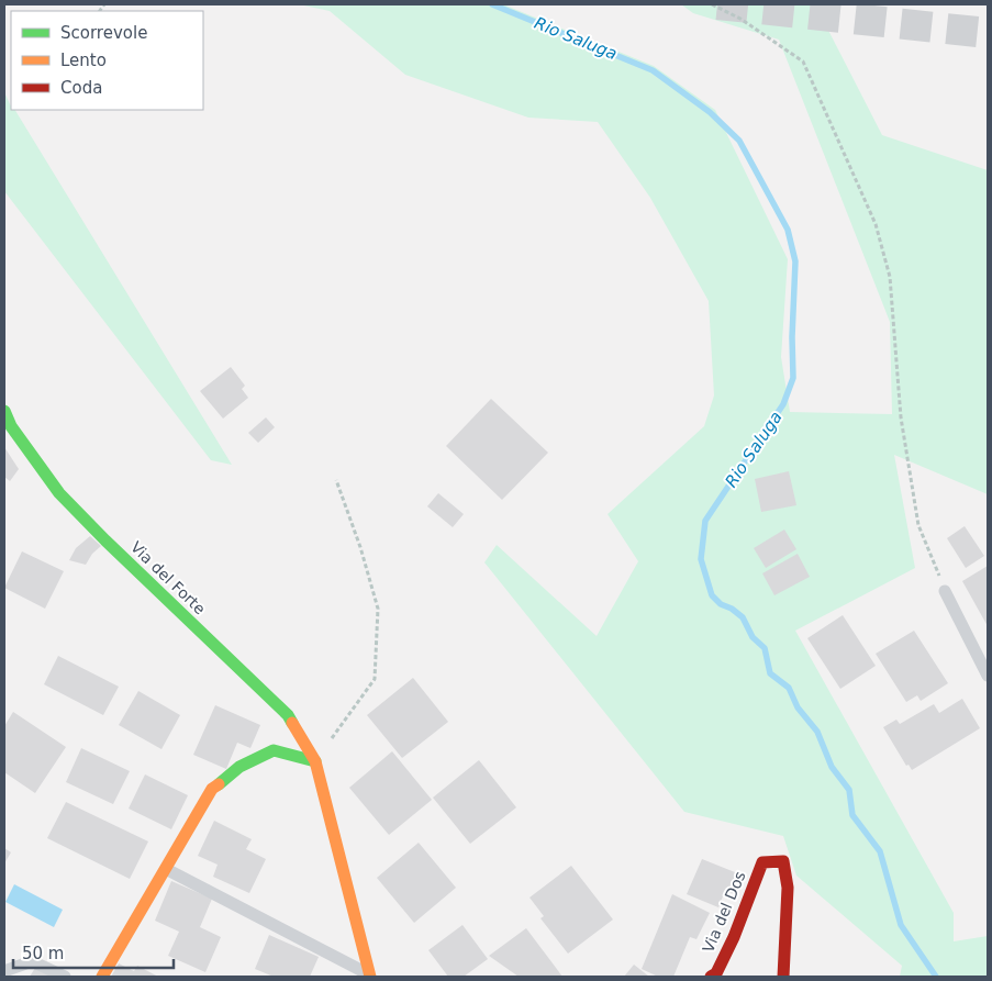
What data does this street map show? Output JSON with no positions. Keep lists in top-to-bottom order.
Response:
{
  "streets": {
    "street": ["Via del Forte", "Via del Dos"]
  },
  "water": ["Rio Saluga"],
  "legend": ["Scorrevole", "Lento", "Coda"],
  "scale_bar": "50 m"
}
